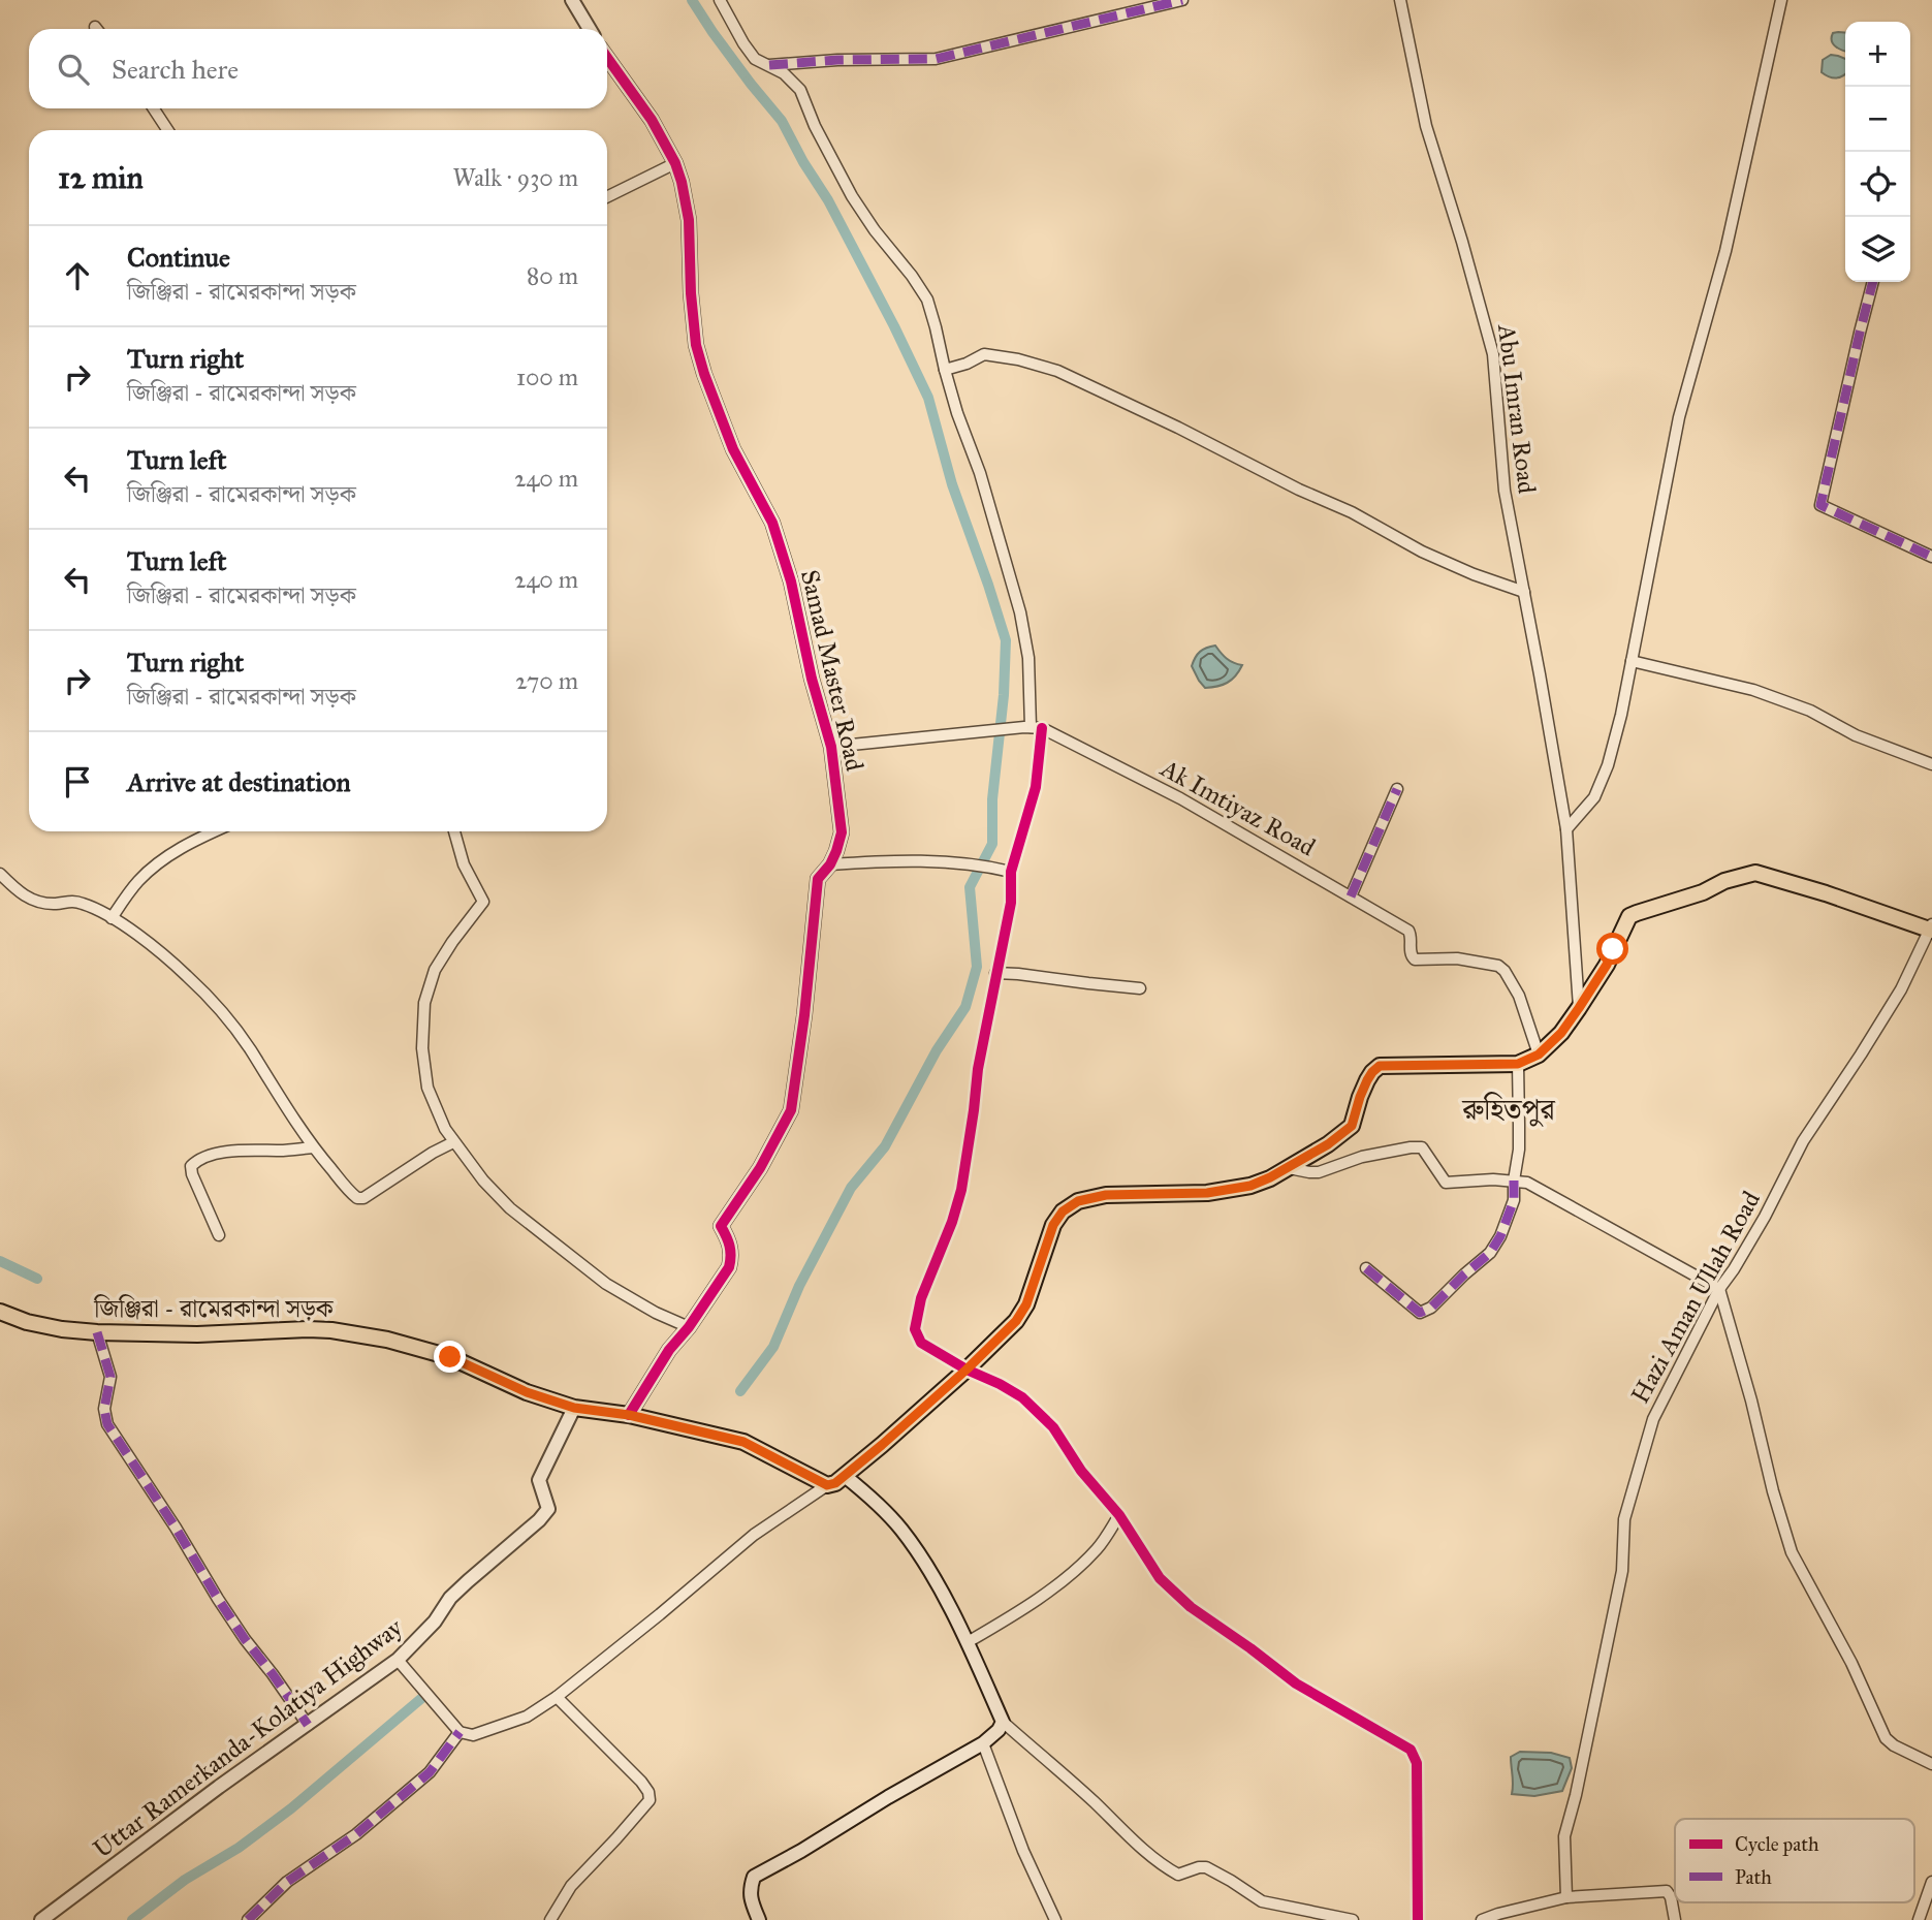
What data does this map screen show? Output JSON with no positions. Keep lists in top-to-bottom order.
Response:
{
  "streets": {
    "main road": ["জিঞ্জিরা - রামেরকান্দা সড়ক"],
    "street": [
      "Abu Imran Road",
      "Samad Master Road",
      "Ak Imtiyaz Road",
      "Hazi Aman Ullah Road",
      "Uttar Ramerkanda-Kolatiya Highway"
    ]
  },
  "crossings": [
    ["Samad Master Road", "জিঞ্জিরা - রামেরকান্দা সড়ক"],
    ["জিঞ্জিরা - রামেরকান্দা সড়ক", "Uttar Ramerkanda-Kolatiya Highway"]
  ],
  "districts": ["রুহিতপুর"],
  "legend": ["Cycle path", "Path"],
  "page": {
    "map_buttons": ["+", "−"],
    "search": "Search here",
    "heading": ["12 min", "Walk · 930 m"],
    "list": [
      ["Continue", "জিঞ্জিরা - রামেরকান্দা সড়ক", "80 m"],
      ["Turn right", "জিঞ্জিরা - রামেরকান্দা সড়ক", "100 m"],
      ["Turn left", "জিঞ্জিরা - রামেরকান্দা সড়ক", "240 m"],
      ["Turn left", "জিঞ্জিরা - রামেরকান্দা সড়ক", "240 m"],
      ["Turn right", "জিঞ্জিরা - রামেরকান্দা সড়ক", "270 m"],
      "Arrive at destination"
    ]
  }
}
